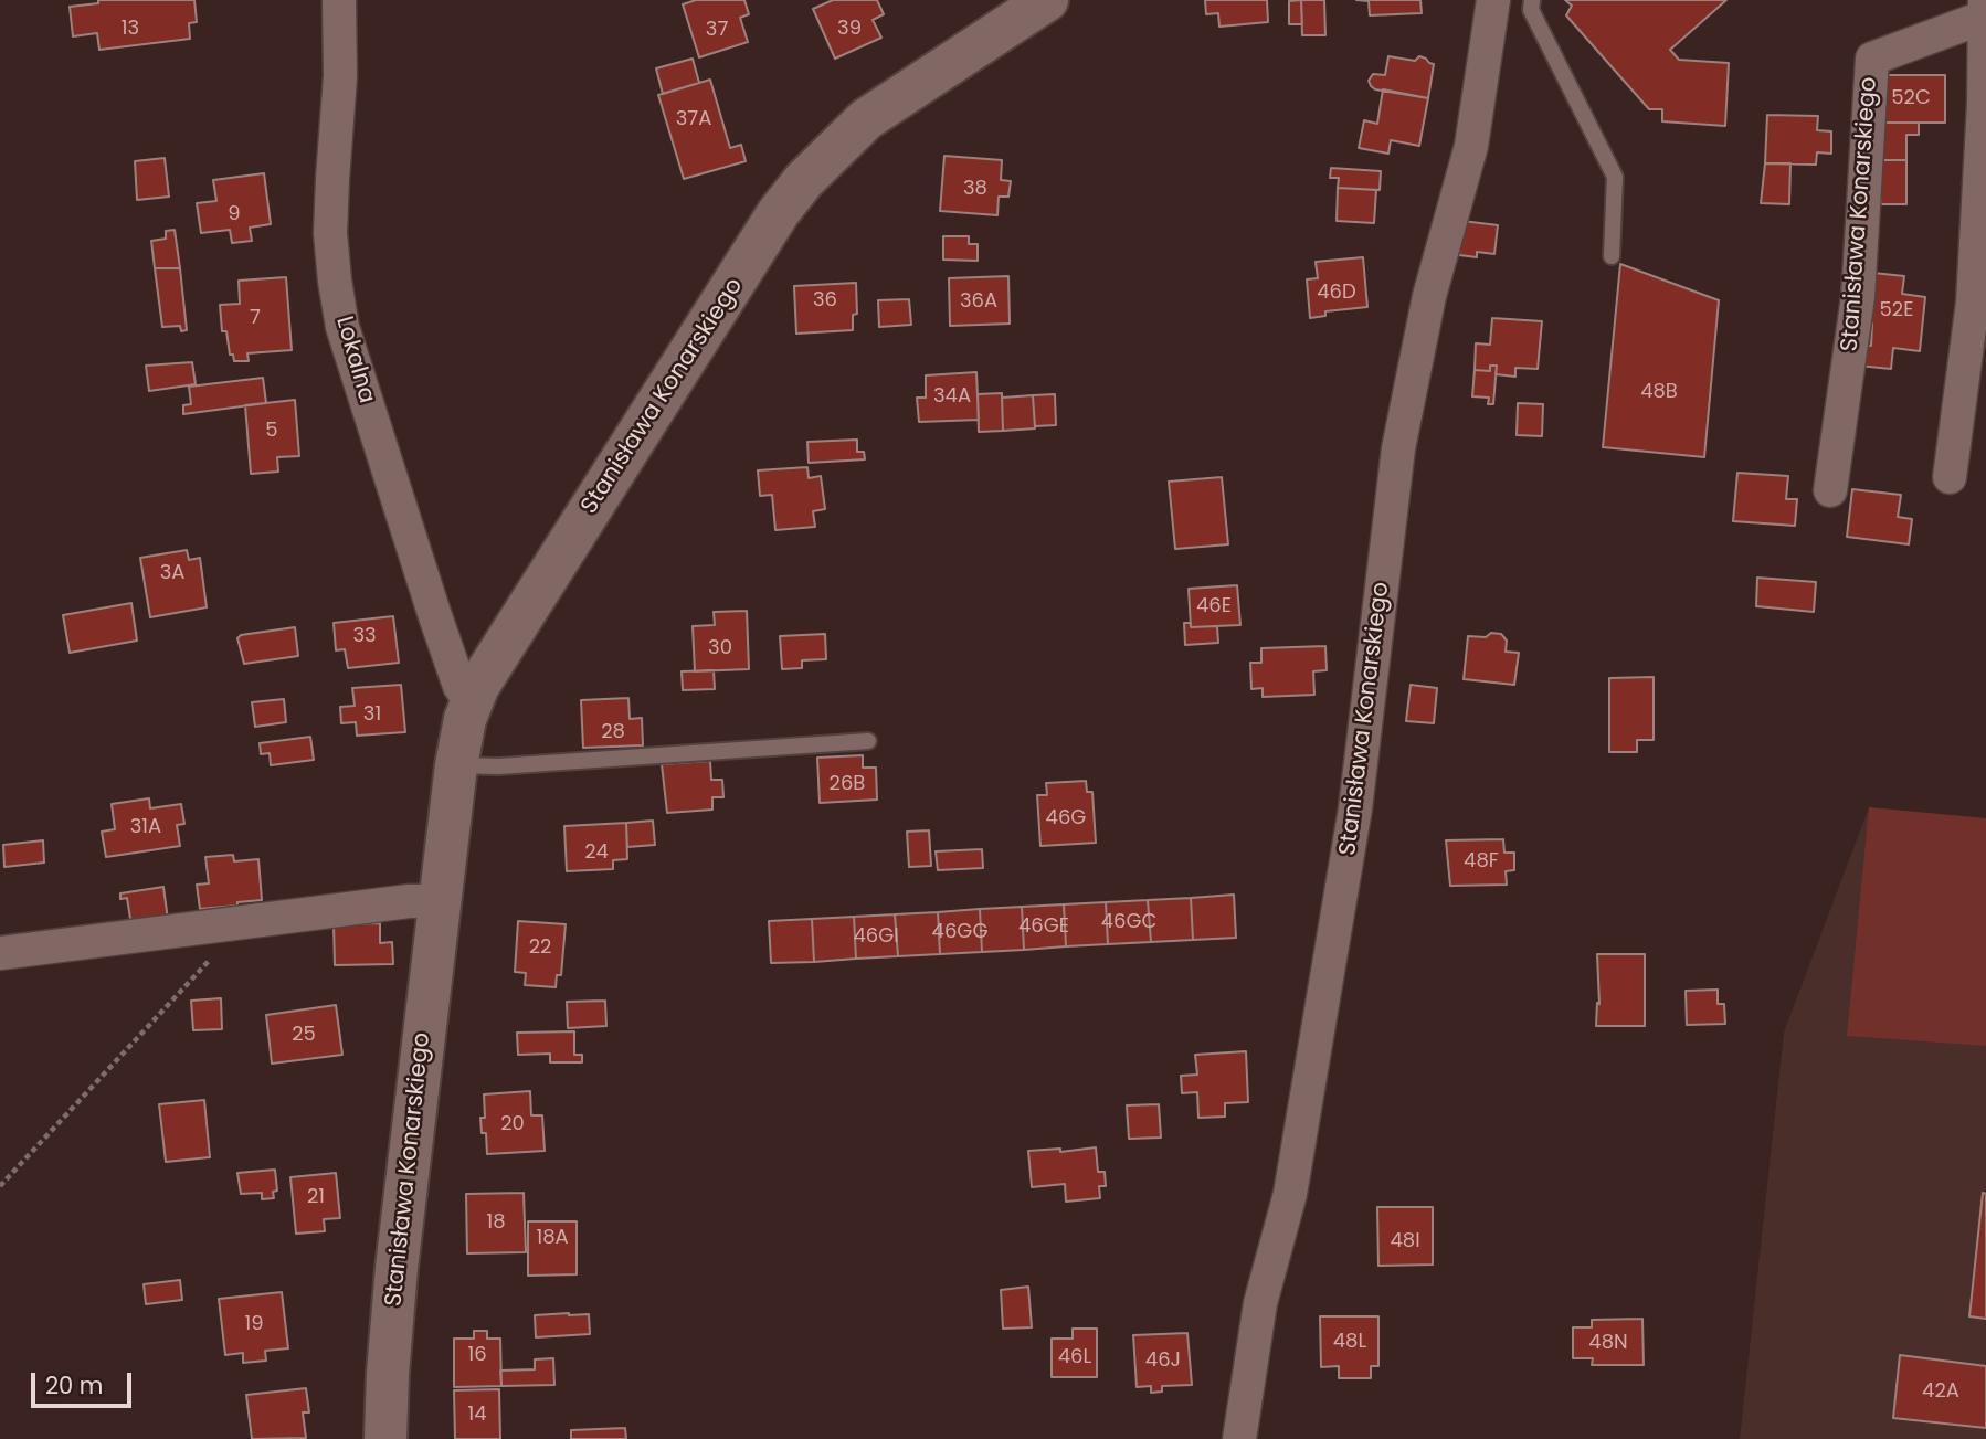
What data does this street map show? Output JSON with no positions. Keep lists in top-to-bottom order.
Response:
{
  "streets": {
    "street": ["Stanisława Konarskiego", "Lokalna"]
  },
  "crossings": [
    ["Stanisława Konarskiego", "Lokalna"]
  ],
  "house_numbers": [
    "13",
    "39",
    "37",
    "52C",
    "37A",
    "38",
    "9",
    "46D",
    "36",
    "36A",
    "52E",
    "7",
    "48B",
    "34A",
    "5",
    "3A",
    "46E",
    "33",
    "30",
    "31",
    "28",
    "26B",
    "46G",
    "31A",
    "24",
    "48F",
    "46GC",
    "46GE",
    "46GG",
    "46GI",
    "22",
    "25",
    "20",
    "21",
    "18",
    "18A",
    "48I",
    "19",
    "48L",
    "48N",
    "16",
    "46L",
    "46J",
    "42A",
    "14"
  ],
  "scale_bar": "20 m"
}
